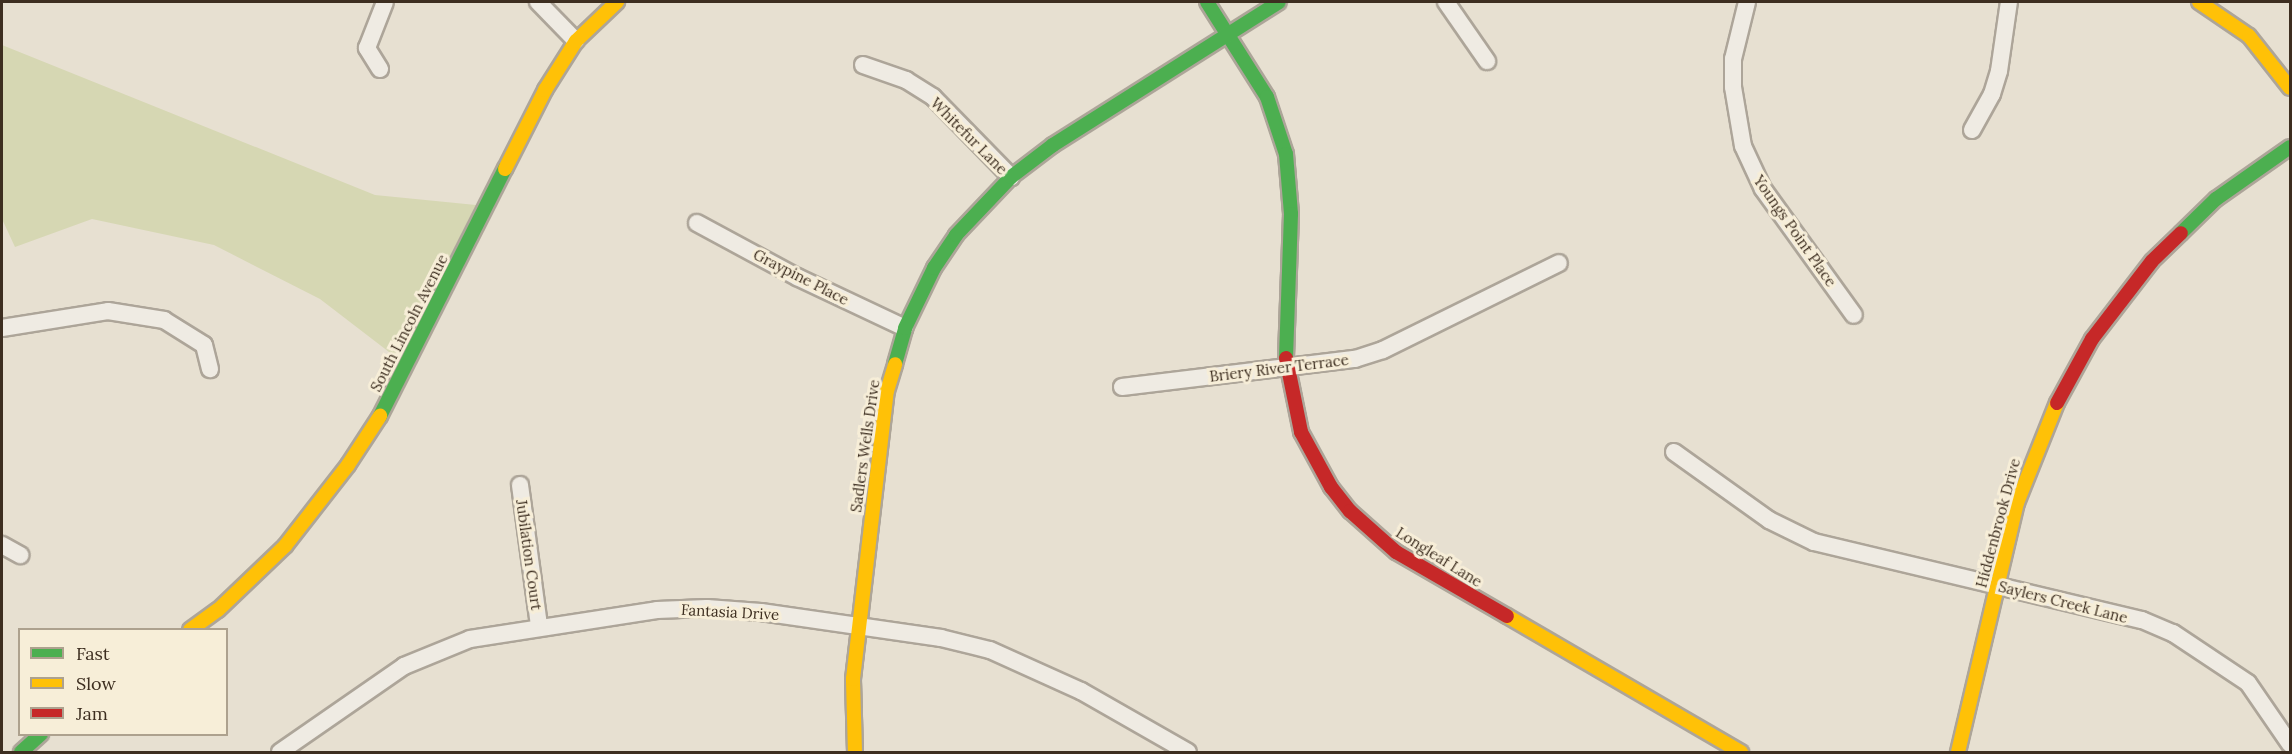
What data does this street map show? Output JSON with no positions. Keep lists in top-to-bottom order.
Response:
{
  "streets": {
    "street": [
      "Whitefur Lane",
      "Youngs Point Place",
      "Graypine Place",
      "South Lincoln Avenue",
      "Briery River Terrace",
      "Sadlers Wells Drive",
      "Hiddenbrook Drive",
      "Jubilation Court",
      "Longleaf Lane",
      "Saylers Creek Lane",
      "Fantasia Drive"
    ]
  },
  "crossings": [
    ["Whitefur Lane", "Sadlers Wells Drive"],
    ["Graypine Place", "Sadlers Wells Drive"],
    ["Briery River Terrace", "Longleaf Lane"],
    ["Sadlers Wells Drive", "Longleaf Lane"],
    ["Sadlers Wells Drive", "Fantasia Drive"],
    ["Hiddenbrook Drive", "Saylers Creek Lane"],
    ["Jubilation Court", "Fantasia Drive"]
  ],
  "legend": ["Fast", "Slow", "Jam"]
}
